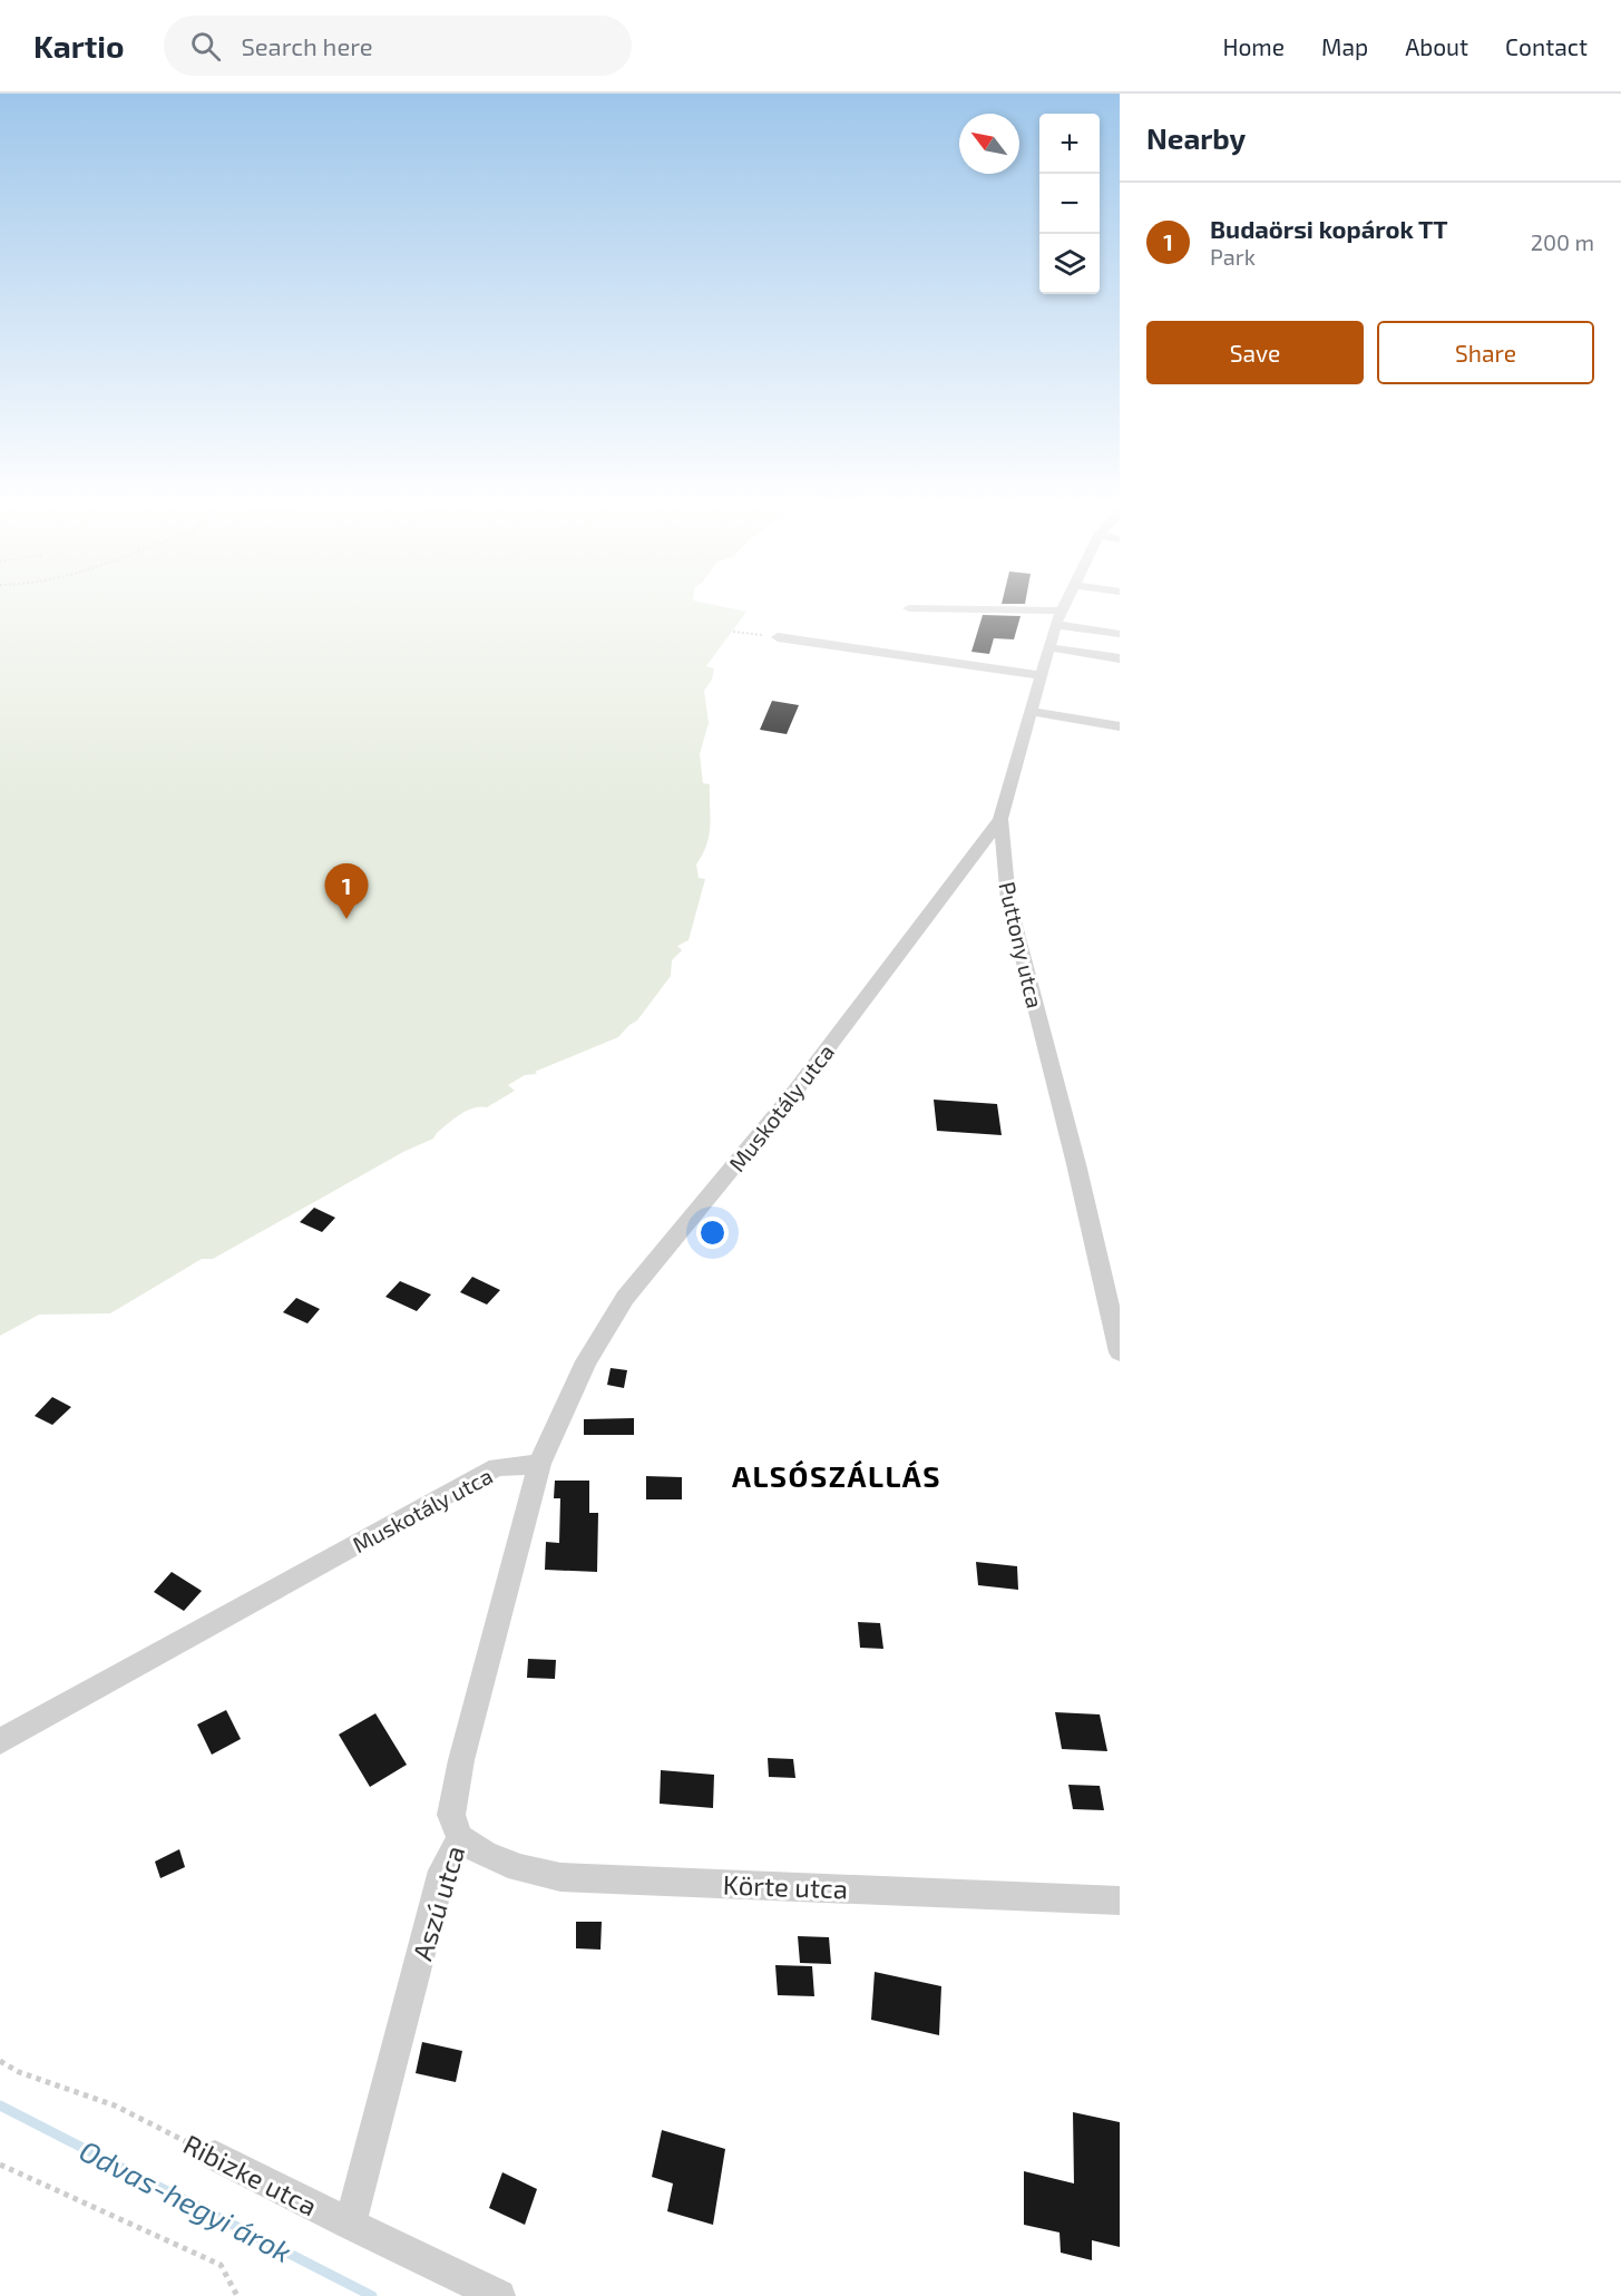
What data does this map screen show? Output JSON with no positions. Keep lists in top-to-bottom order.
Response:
{
  "streets": {
    "street": [
      "Puttony utca",
      "Muskotály utca",
      "Körte utca",
      "Aszú utca",
      "Ribizke utca"
    ]
  },
  "crossings": [
    ["Puttony utca", "Muskotály utca"],
    ["Muskotály utca", "Aszú utca"],
    ["Körte utca", "Aszú utca"],
    ["Aszú utca", "Ribizke utca"]
  ],
  "districts": ["ALSÓSZÁLLÁS"],
  "water": ["Odvas-hegyi árok"],
  "north": "top left",
  "page": {
    "header": "Kartio",
    "search": "Search here",
    "nav": [
      "Home",
      "Map",
      "About",
      "Contact"
    ],
    "heading": "Nearby",
    "map_buttons": ["+", "−"],
    "list": [
      {
        "mark": "1",
        "name": "Budaörsi kopárok TT",
        "note": "Park",
        "value": "200 m"
      }
    ],
    "buttons": ["Save", "Share"],
    "pins": "1"
  }
}
